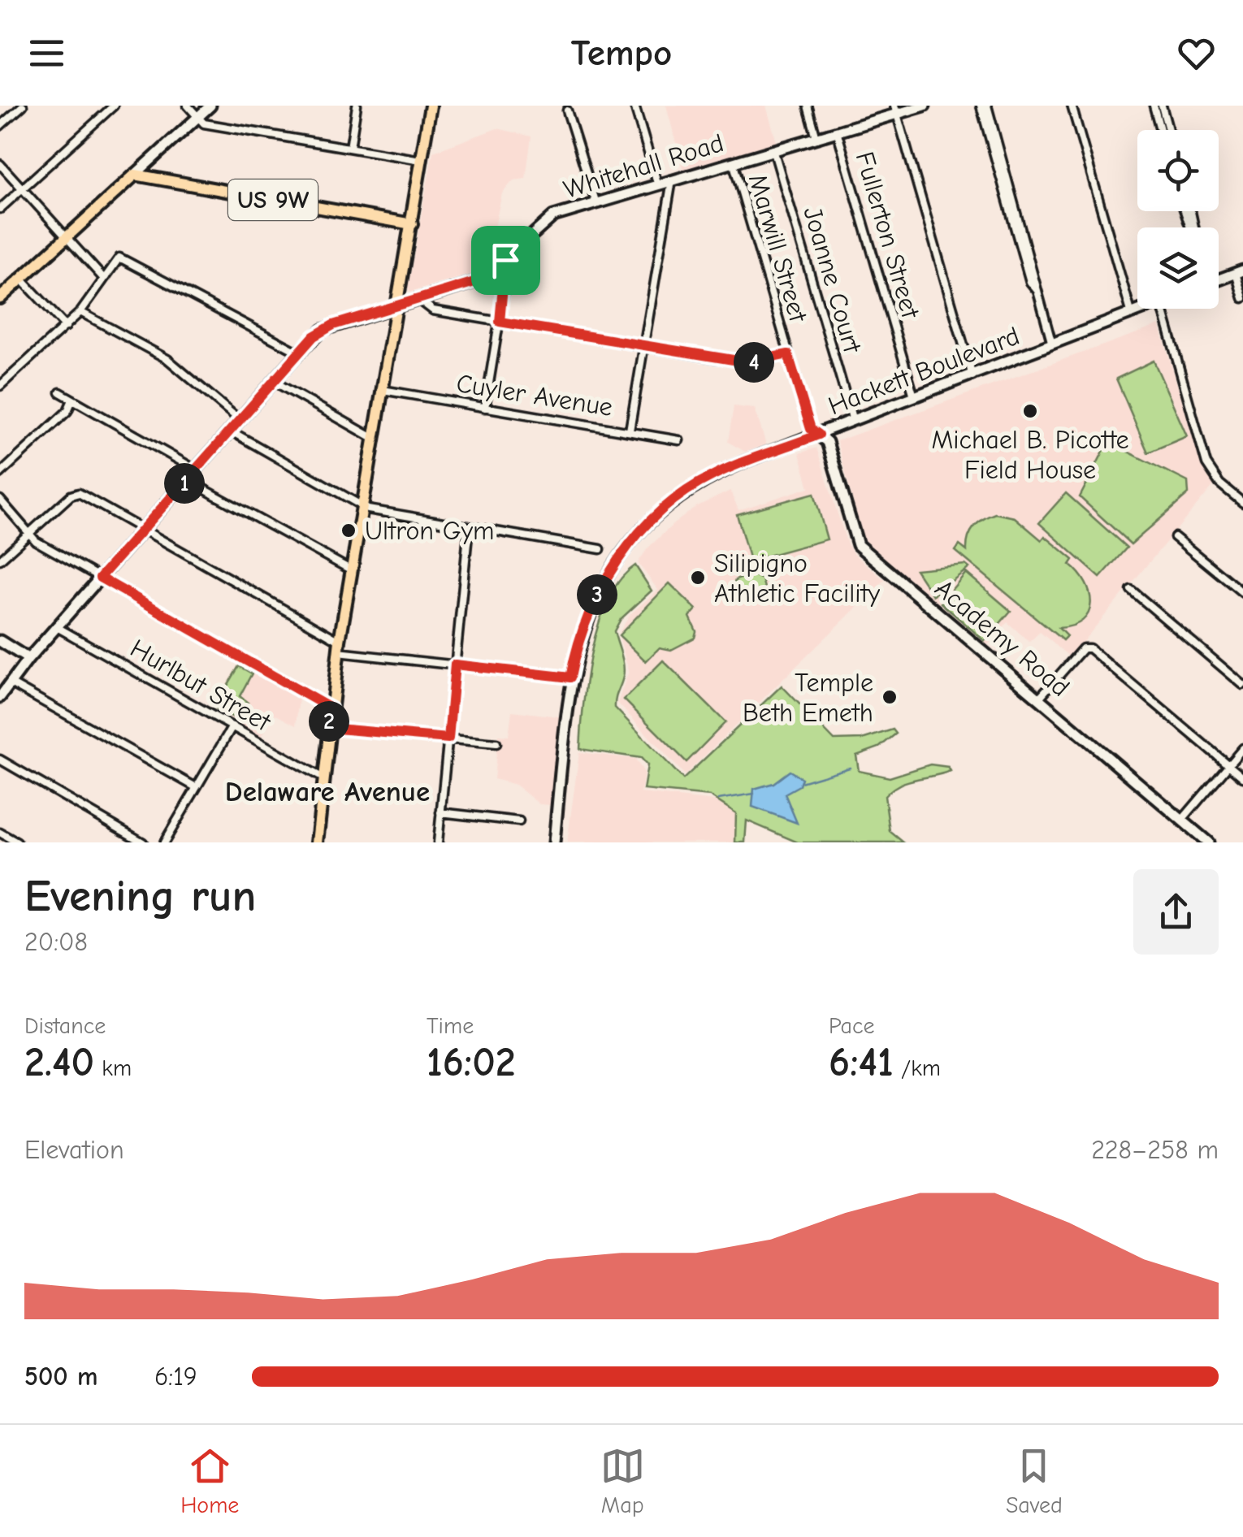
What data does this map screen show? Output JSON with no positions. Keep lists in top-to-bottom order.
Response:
{
  "streets": {
    "main road": ["US 9W"],
    "street": [
      "Whitehall Road",
      "Fullerton Street",
      "Marwill Street",
      "Joanne Court",
      "Hackett Boulevard",
      "Cuyler Avenue",
      "Academy Road",
      "Hurlbut Street"
    ]
  },
  "crossings": [
    ["Whitehall Road", "Fullerton Street"],
    ["Whitehall Road", "Marwill Street"],
    ["Whitehall Road", "Joanne Court"],
    ["Whitehall Road", "Hurlbut Street"],
    ["Fullerton Street", "Hackett Boulevard"],
    ["Marwill Street", "Hackett Boulevard"],
    ["Marwill Street", "Academy Road"],
    ["Joanne Court", "Hackett Boulevard"],
    ["Hackett Boulevard", "Academy Road"]
  ],
  "districts": ["Delaware Avenue"],
  "places": [
    "Michael B. Picotte Field House",
    "Ultron Gym",
    "Silipigno Athletic Facility",
    "Temple Beth Emeth"
  ],
  "page": {
    "header": "Tempo",
    "pins": [
      "4",
      "1",
      "3",
      "2"
    ],
    "heading": ["Evening run", "20:08"],
    "stats": [
      ["Distance", "2.40 km"],
      ["Time", "16:02"],
      ["Pace", "6:41 /km"]
    ],
    "chart": ["Elevation", "228–258 m"],
    "list": [
      {
        "name": "500 m",
        "note": "6:19"
      }
    ],
    "tabs": ["Home", "Map", "Saved"]
  }
}
